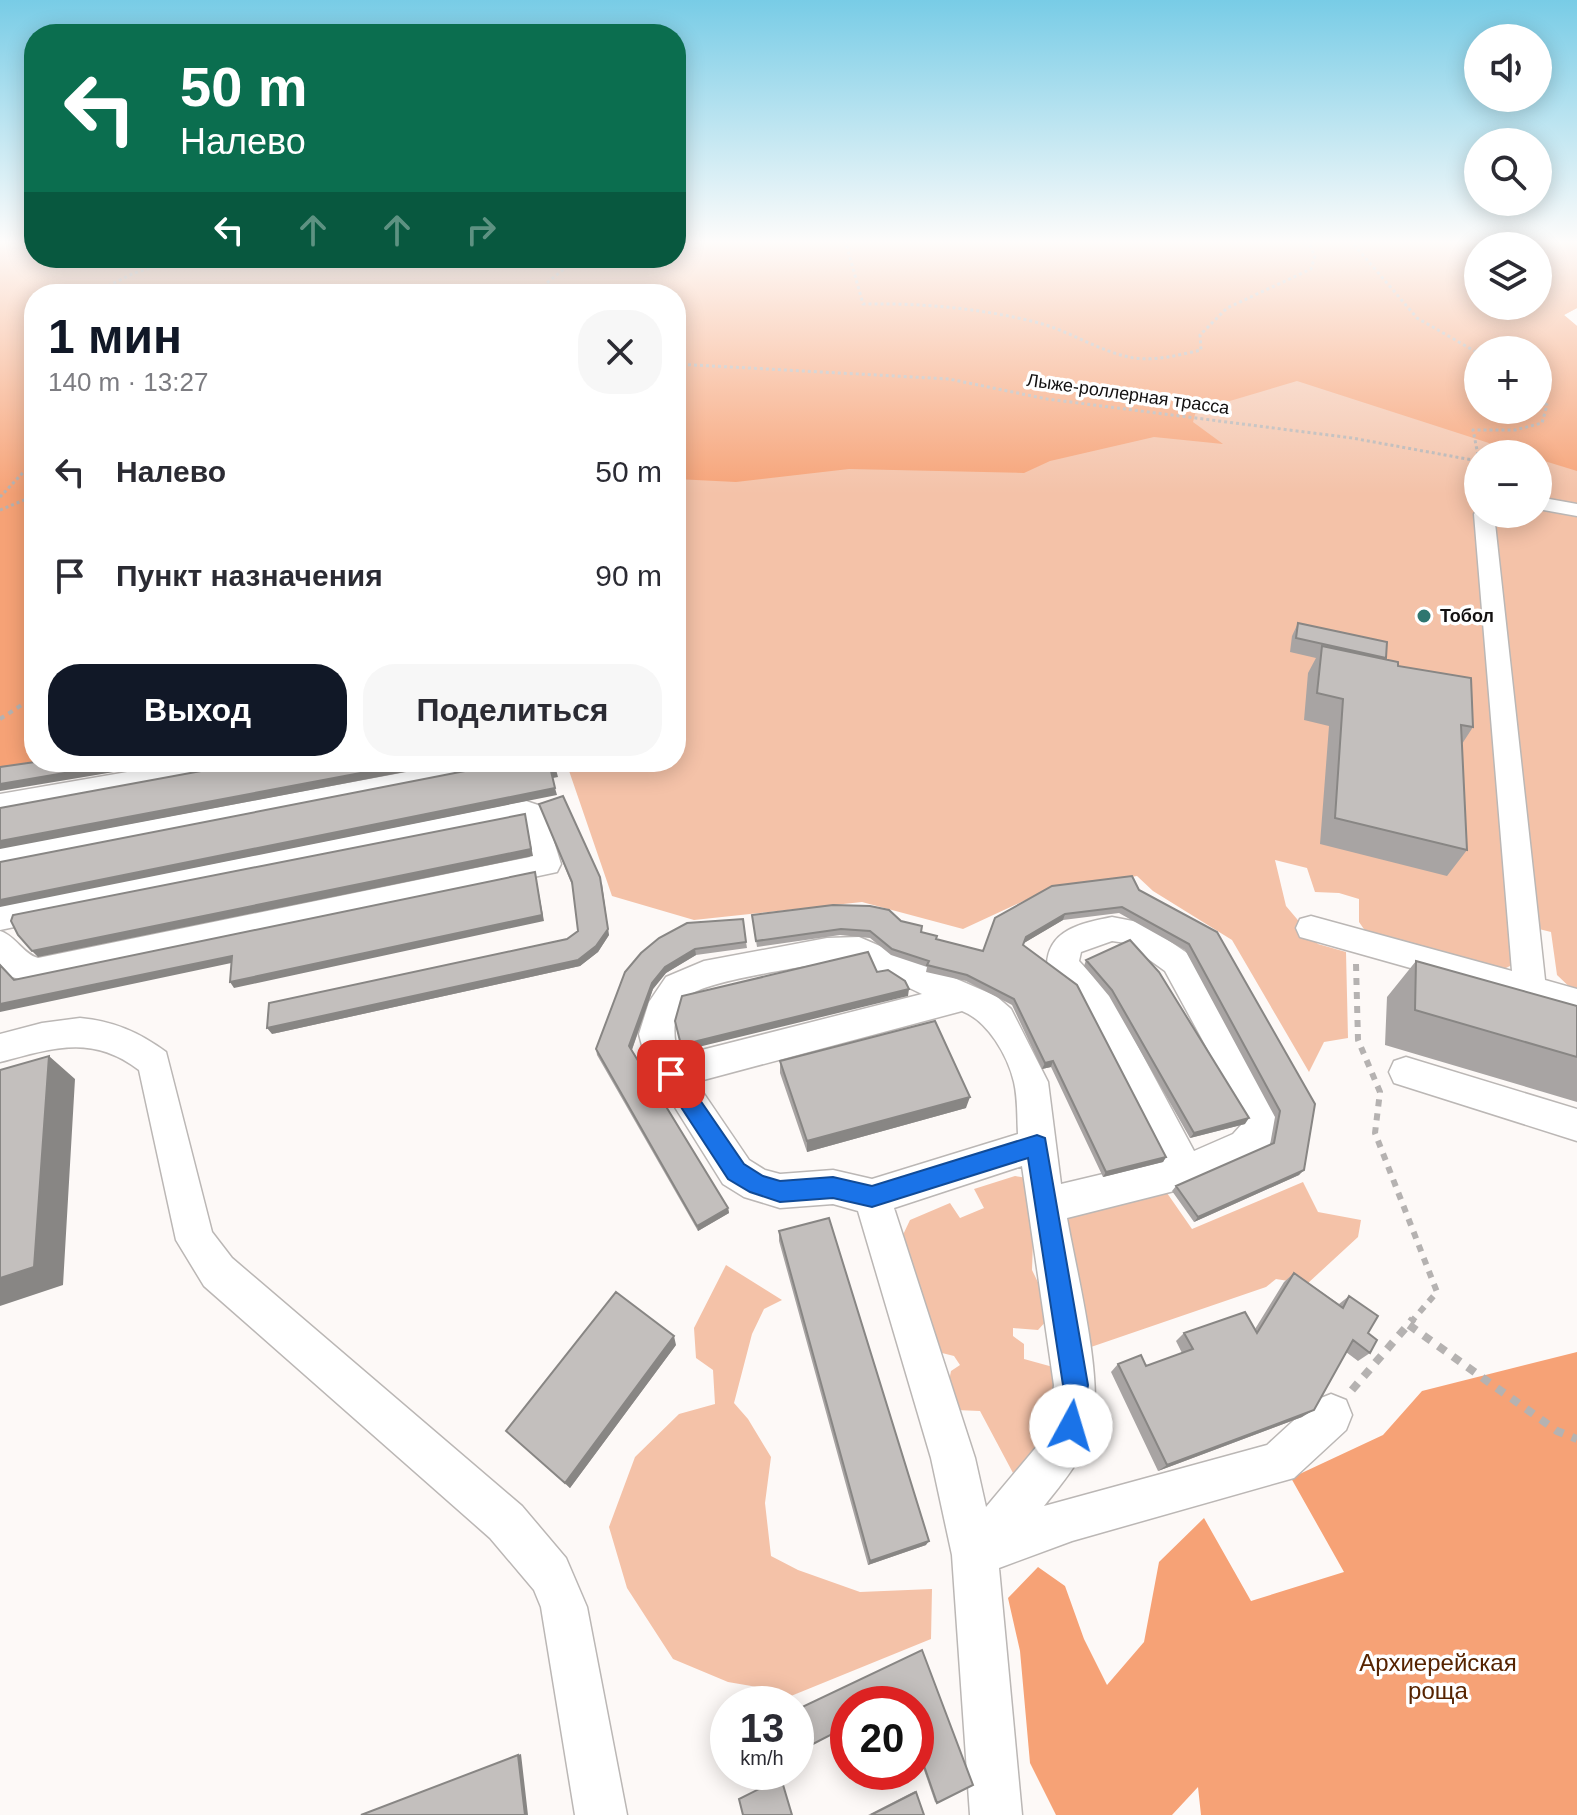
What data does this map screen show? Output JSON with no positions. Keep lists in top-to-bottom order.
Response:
{
  "streets": {
    "path": ["Лыже-роллерная трасса"]
  },
  "parks": ["Архиерейская роща"],
  "places": ["Тобол"],
  "page": {
    "map_buttons": ["+", "−"],
    "turn": ["50 m", "Налево"],
    "heading": ["1 мин", "140 m · 13:27"],
    "list": [
      {
        "name": "Налево",
        "value": "50 m"
      },
      {
        "name": "Пункт назначения",
        "value": "90 m"
      }
    ],
    "buttons": ["Выход", "Поделиться"],
    "speed": "13 km/h",
    "limit": "20"
  }
}
